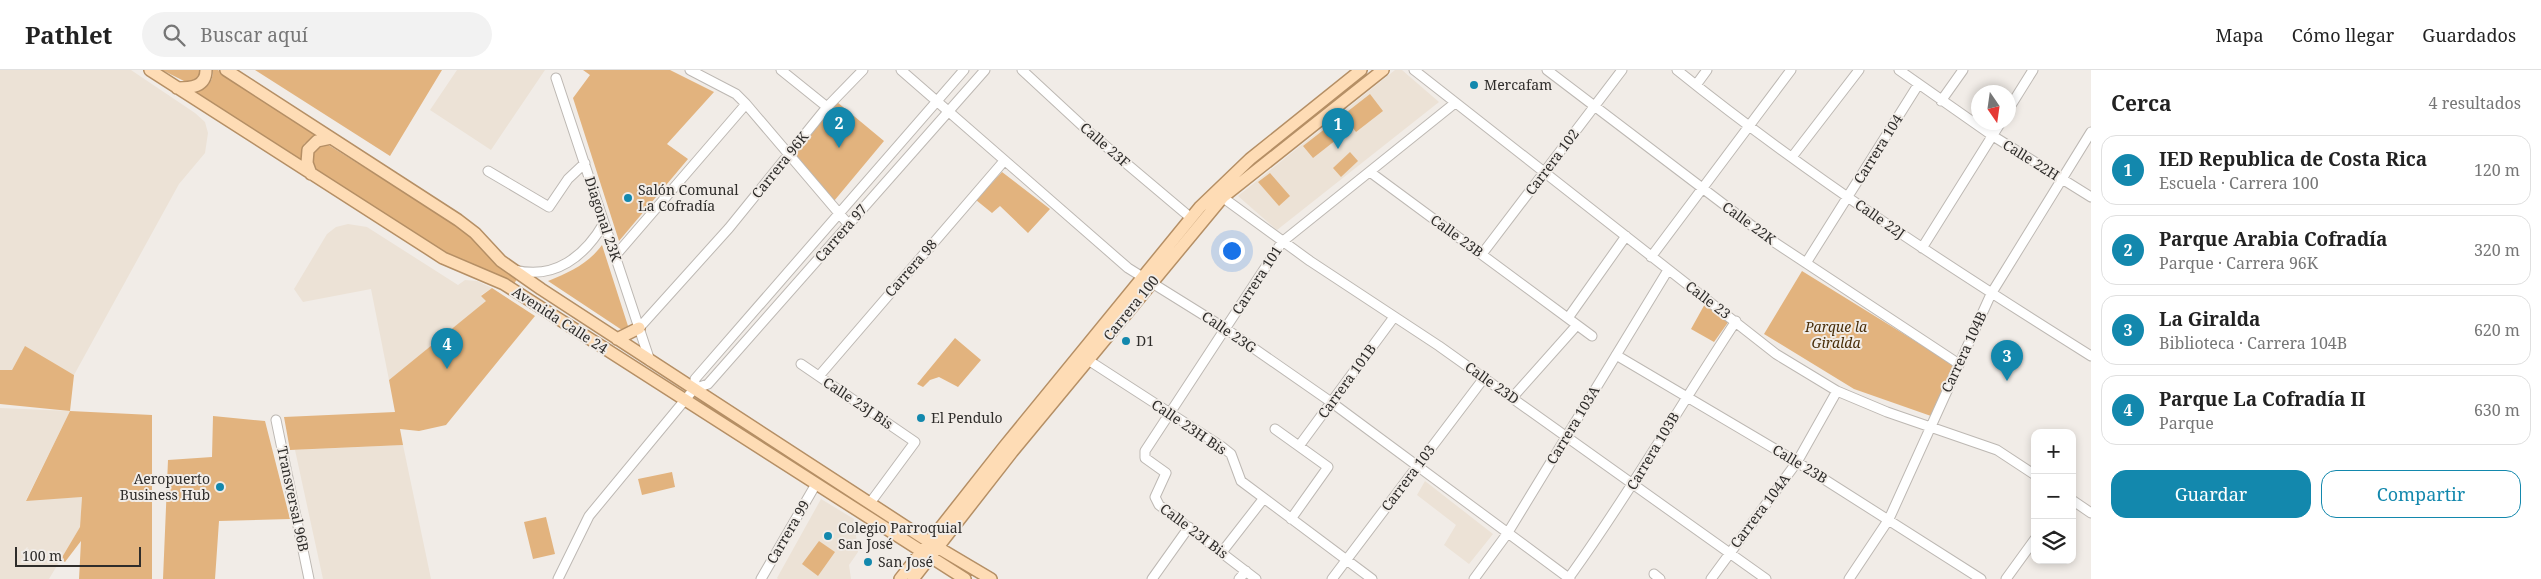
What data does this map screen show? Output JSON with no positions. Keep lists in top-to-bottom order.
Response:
{
  "streets": {
    "main road": ["Carrera 100", "Avenida Calle 24"],
    "street": [
      "Calle 23F",
      "Carrera 104",
      "Calle 22H",
      "Carrera 102",
      "Carrera 96K",
      "Diagonal 23K",
      "Calle 22J",
      "Calle 22K",
      "Carrera 97",
      "Calle 23B",
      "Carrera 98",
      "Carrera 101",
      "Calle 23",
      "Calle 23G",
      "Carrera 104B",
      "Carrera 101B",
      "Calle 23D",
      "Calle 23J Bis",
      "Carrera 103A",
      "Calle 23H Bis",
      "Carrera 103B",
      "Carrera 103",
      "Transversal 96B",
      "Carrera 104A",
      "Calle 23I Bis",
      "Carrera 99"
    ]
  },
  "crossings": [
    ["Calle 23F", "Carrera 100"],
    ["Carrera 104", "Calle 22H"],
    ["Carrera 104", "Calle 22J"],
    ["Carrera 104", "Calle 22K"],
    ["Calle 22H", "Carrera 104B"],
    ["Carrera 102", "Calle 22K"],
    ["Carrera 102", "Calle 23B"],
    ["Carrera 102", "Calle 23"],
    ["Carrera 96K", "Diagonal 23K"],
    ["Diagonal 23K", "Avenida Calle 24"],
    ["Calle 22J", "Carrera 104B"],
    ["Calle 22K", "Carrera 104B"],
    ["Carrera 97", "Avenida Calle 24"],
    ["Carrera 97", "Calle 23G"],
    ["Calle 23B", "Carrera 101"],
    ["Calle 23B", "Carrera 104B"],
    ["Calle 23B", "Carrera 103A"],
    ["Calle 23B", "Carrera 103B"],
    ["Calle 23B", "Carrera 104A"],
    ["Carrera 98", "Calle 23G"],
    ["Carrera 98", "Calle 23J Bis"],
    ["Carrera 101", "Calle 23"],
    ["Carrera 101", "Calle 23G"],
    ["Carrera 101", "Calle 23D"],
    ["Carrera 101", "Calle 23H Bis"],
    ["Carrera 101", "Calle 23I Bis"],
    ["Calle 23", "Carrera 104B"],
    ["Calle 23", "Carrera 103A"],
    ["Calle 23", "Carrera 103B"],
    ["Calle 23", "Carrera 104A"],
    ["Carrera 100", "Avenida Calle 24"],
    ["Carrera 100", "Calle 23G"],
    ["Carrera 100", "Calle 23D"],
    ["Carrera 100", "Calle 23H Bis"],
    ["Avenida Calle 24", "Calle 23J Bis"],
    ["Avenida Calle 24", "Carrera 99"],
    ["Calle 23G", "Carrera 101B"],
    ["Calle 23G", "Carrera 103A"],
    ["Calle 23G", "Carrera 103B"],
    ["Calle 23G", "Carrera 103"],
    ["Carrera 101B", "Calle 23D"],
    ["Calle 23D", "Carrera 103A"],
    ["Calle 23D", "Carrera 103B"],
    ["Calle 23D", "Carrera 103"],
    ["Calle 23D", "Carrera 104A"],
    ["Calle 23H Bis", "Carrera 103"]
  ],
  "parks": ["Parque la Giralda"],
  "places": [
    "Mercafam",
    "Salón Comunal La Cofradía",
    "D1",
    "El Pendulo",
    "Aeropuerto Business Hub",
    "Colegio Parroquial San José",
    "San José"
  ],
  "scale_bar": "100 m",
  "north": "bottom",
  "page": {
    "header": "Pathlet",
    "search": "Buscar aquí",
    "nav": ["Mapa", "Cómo llegar", "Guardados"],
    "heading": ["Cerca", "4 resultados"],
    "pins": [
      "2",
      "1",
      "4",
      "3"
    ],
    "list": [
      {
        "mark": "1",
        "name": "IED Republica de Costa Rica",
        "note": "Escuela · Carrera 100",
        "value": "120 m"
      },
      {
        "mark": "2",
        "name": "Parque Arabia Cofradía",
        "note": "Parque · Carrera 96K",
        "value": "320 m"
      },
      {
        "mark": "3",
        "name": "La Giralda",
        "note": "Biblioteca · Carrera 104B",
        "value": "620 m"
      },
      {
        "mark": "4",
        "name": "Parque La Cofradía II",
        "note": "Parque",
        "value": "630 m"
      }
    ],
    "map_buttons": ["+", "−"],
    "buttons": ["Guardar", "Compartir"],
    "scale": "100 m"
  }
}
